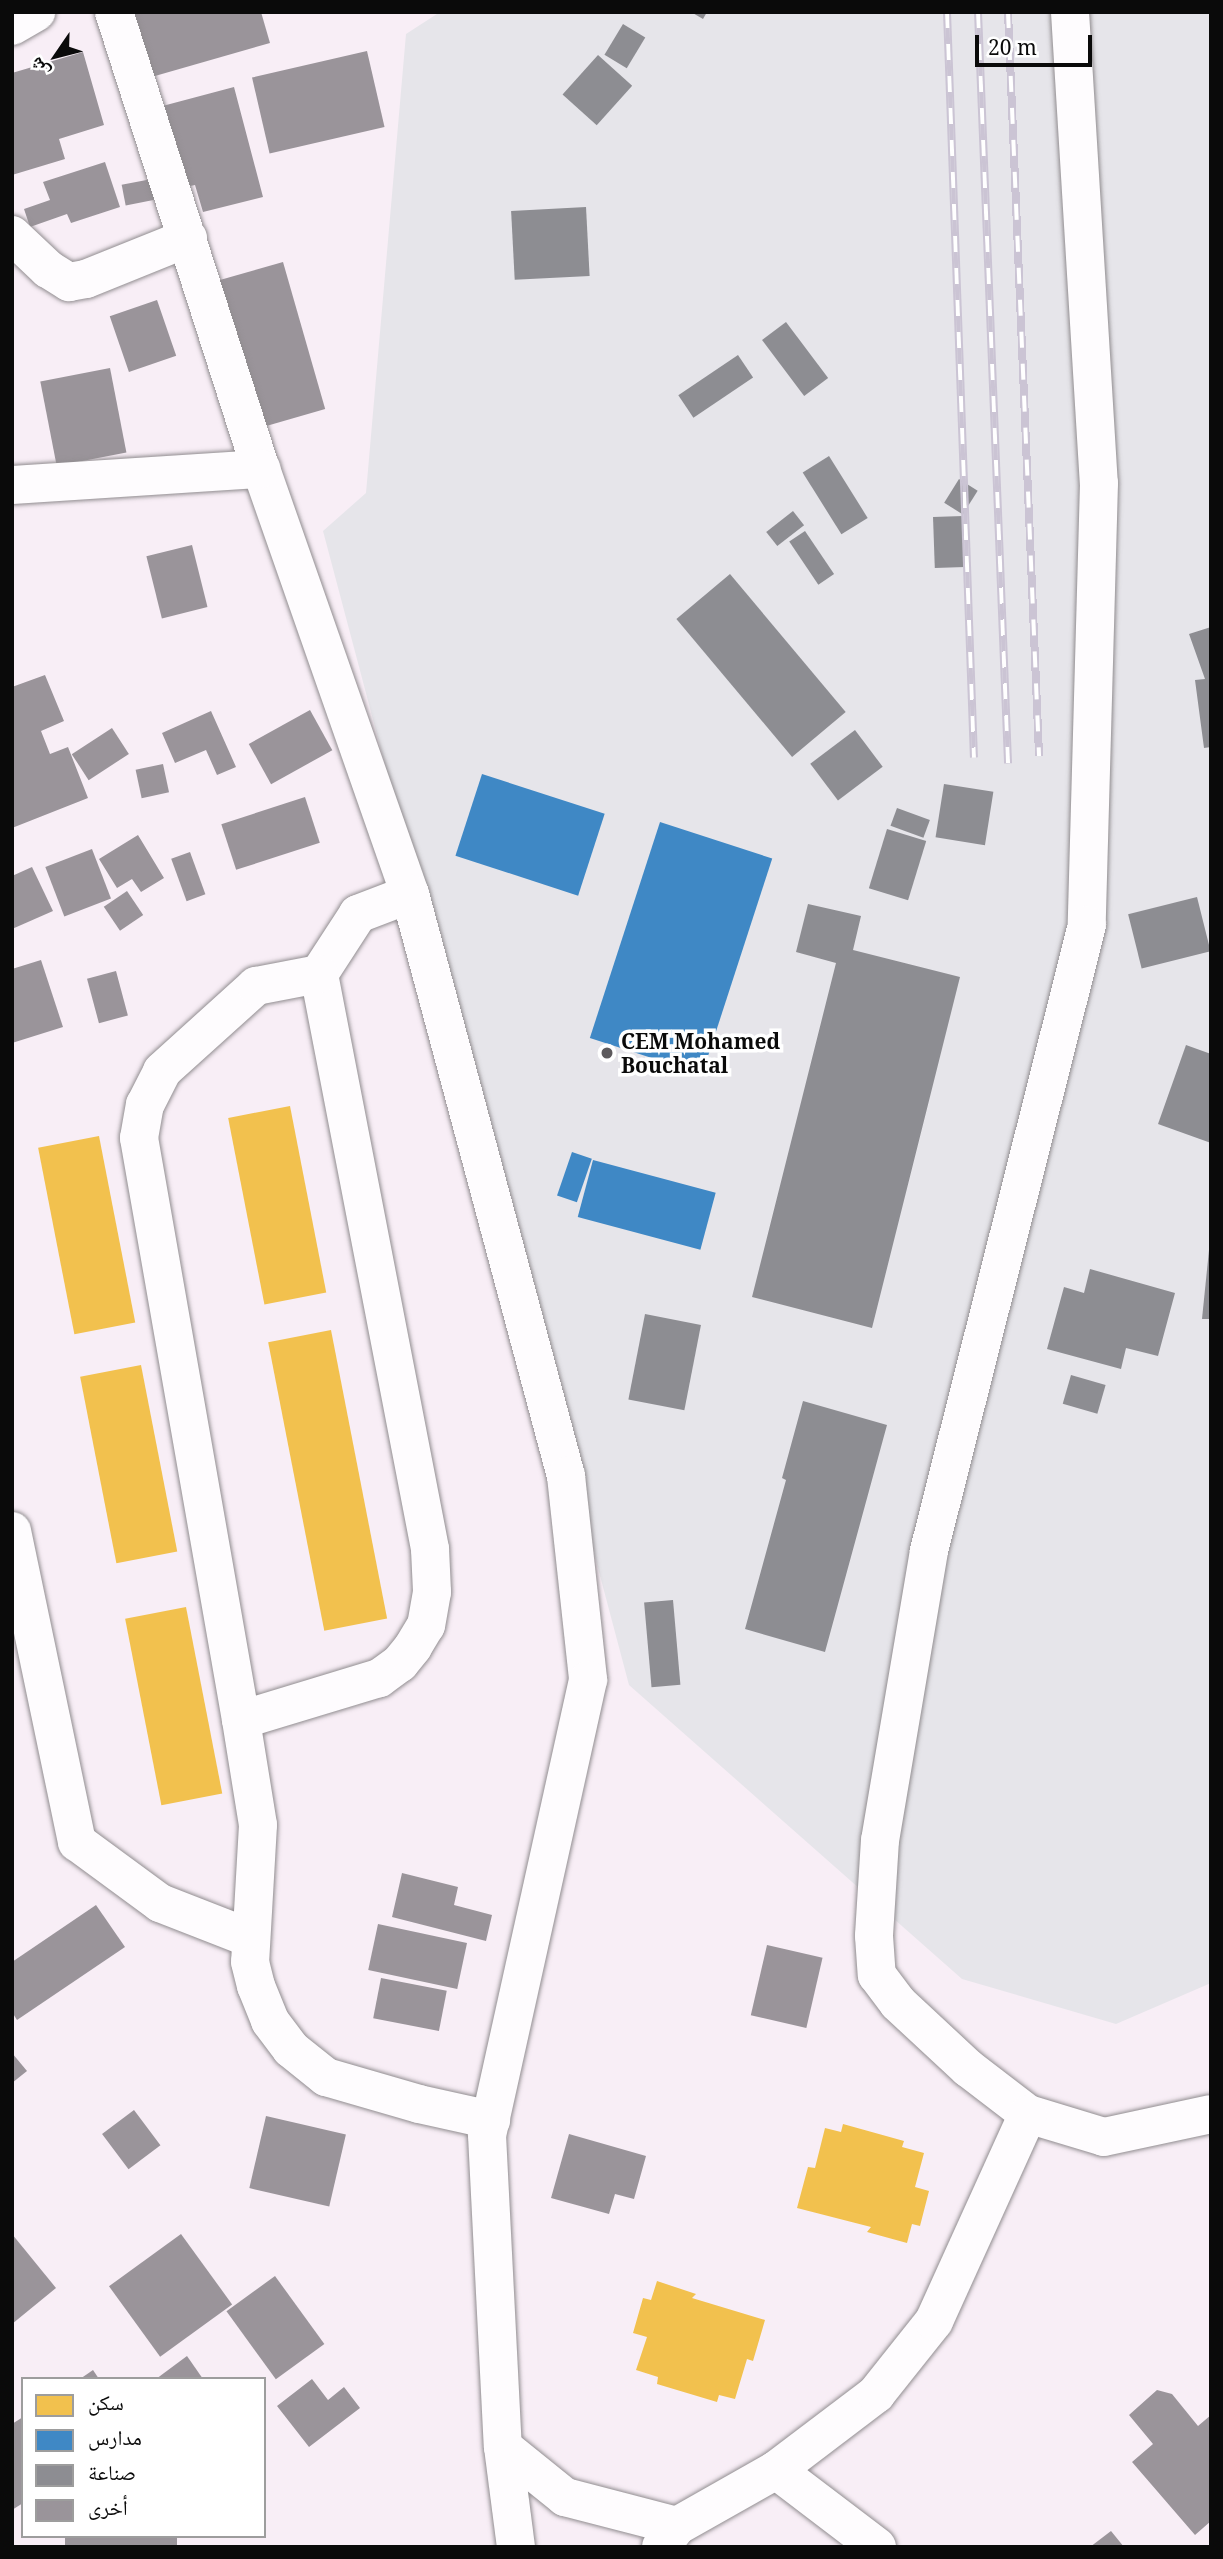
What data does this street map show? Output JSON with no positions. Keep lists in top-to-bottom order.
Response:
{
  "places": ["CEM Mohamed Bouchatal"],
  "legend": [
    "سكن",
    "مدارس",
    "صناعة",
    "أخرى"
  ],
  "scale_bar": "20 m",
  "north": "bottom left"
}
